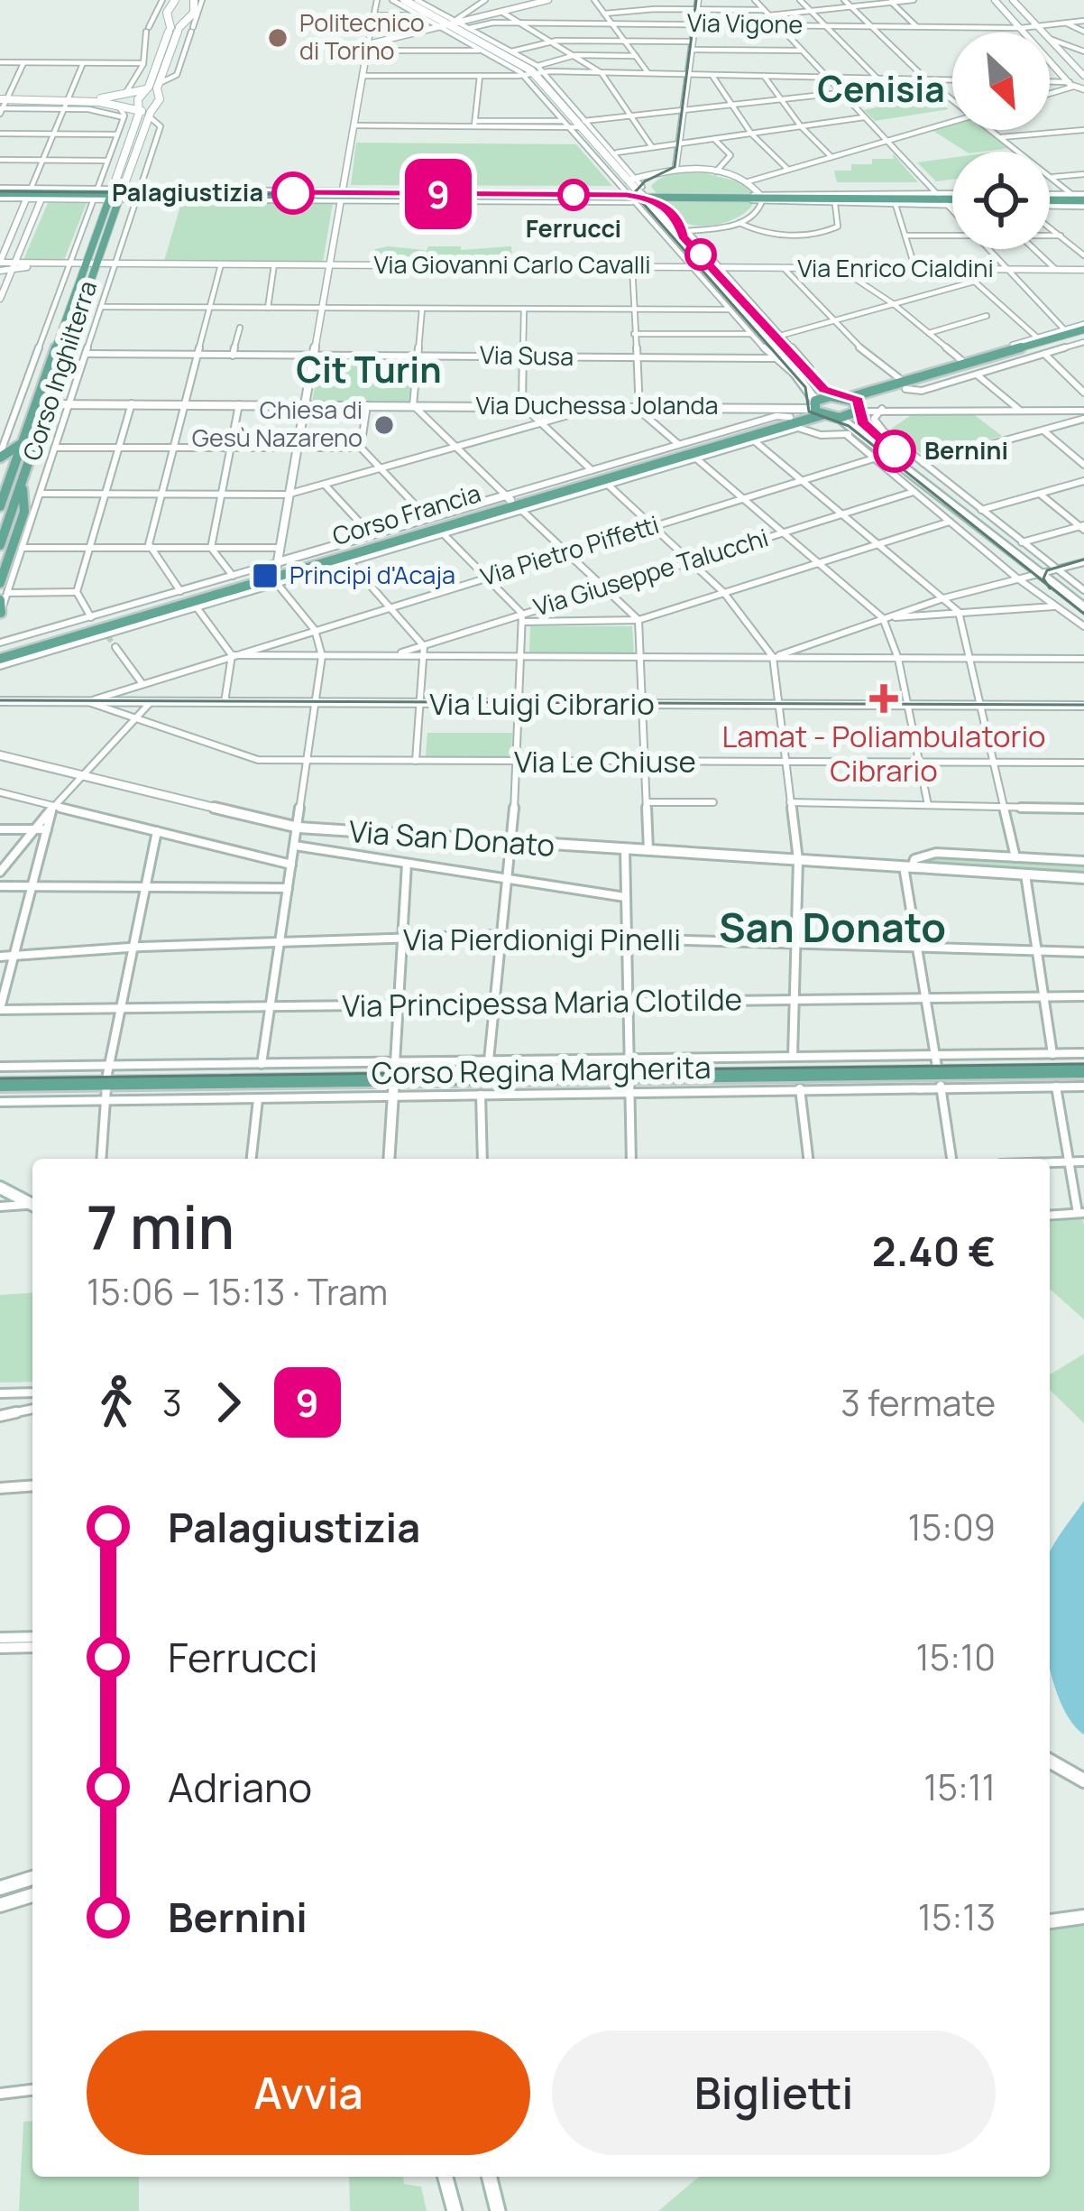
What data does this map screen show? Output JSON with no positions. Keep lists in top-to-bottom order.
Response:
{
  "streets": {
    "main road": ["Corso Inghilterra", "Corso Francia", "Corso Regina Margherita"],
    "street": [
      "Via Vigone",
      "Via Giovanni Carlo Cavalli",
      "Via Enrico Cialdini",
      "Via Susa",
      "Via Duchessa Jolanda",
      "Via Pietro Piffetti",
      "Via Giuseppe Talucchi",
      "Via Luigi Cibrario",
      "Via Le Chiuse",
      "Via San Donato",
      "Via Pierdionigi Pinelli",
      "Via Principessa Maria Clotilde"
    ]
  },
  "crossings": [
    ["Via Giovanni Carlo Cavalli", "Via Enrico Cialdini"],
    ["Via Giovanni Carlo Cavalli", "Corso Inghilterra"],
    ["Via Susa", "Corso Inghilterra"],
    ["Corso Inghilterra", "Via Duchessa Jolanda"],
    ["Via Duchessa Jolanda", "Corso Francia"],
    ["Via Pietro Piffetti", "Via Luigi Cibrario"],
    ["Via Pietro Piffetti", "Via Le Chiuse"],
    ["Via Luigi Cibrario", "Via Le Chiuse"]
  ],
  "districts": ["Cenisia", "Cit Turin", "San Donato"],
  "places": {
    "other": [
      "Politecnico di Torino",
      "Palagiustizia",
      "Ferrucci",
      "Chiesa di Gesù Nazareno",
      "Bernini"
    ],
    "transit": ["Principi d'Acaja"],
    "health": ["Lamat - Poliambulatorio Cibrario"]
  },
  "lines": ["tram line 9"],
  "north": "bottom right",
  "page": {
    "on_map": "9",
    "heading": ["7 min", "15:06 – 15:13 · Tram", "2.40 €"],
    "legs": ["3", "9", "3 fermate"],
    "list": [
      {
        "name": "Palagiustizia",
        "value": "15:09"
      },
      {
        "name": "Ferrucci",
        "value": "15:10"
      },
      {
        "name": "Adriano",
        "value": "15:11"
      },
      {
        "name": "Bernini",
        "value": "15:13"
      }
    ],
    "buttons": ["Avvia", "Biglietti"]
  }
}
